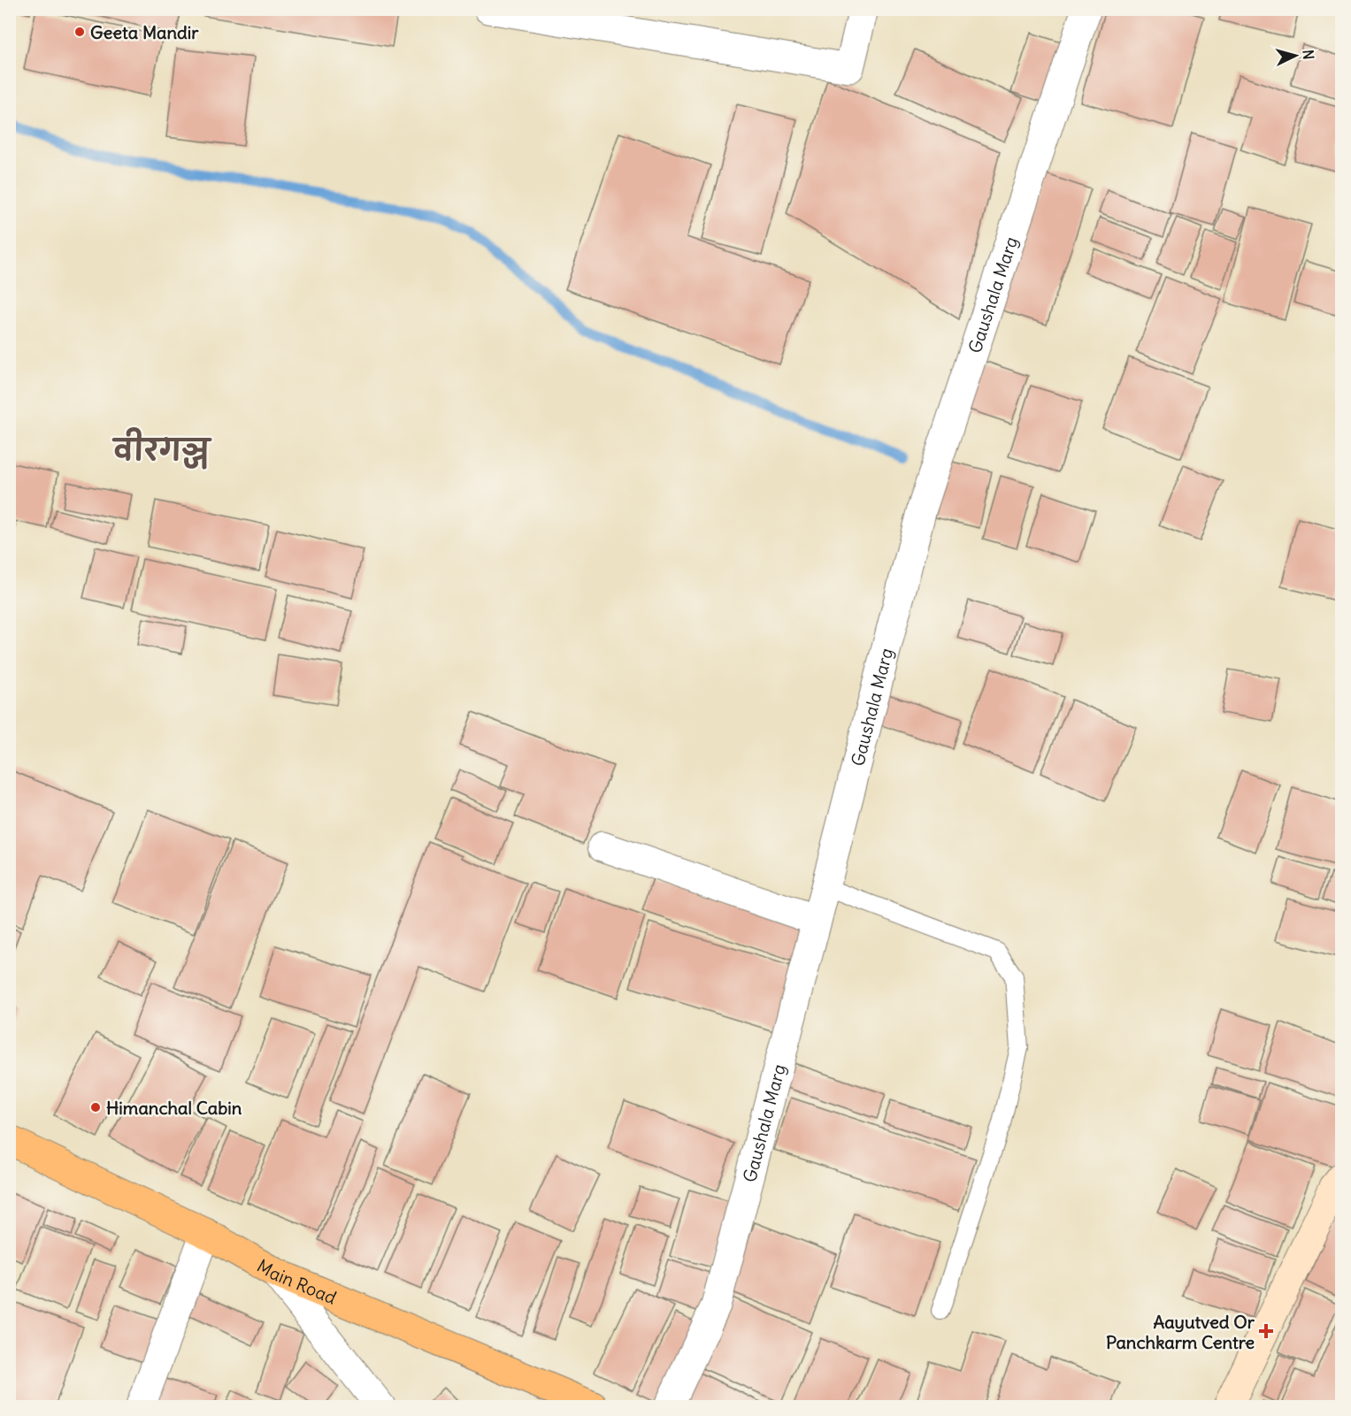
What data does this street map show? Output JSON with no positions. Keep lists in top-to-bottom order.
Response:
{
  "streets": {
    "main road": ["Main Road"],
    "street": ["Gaushala Marg"]
  },
  "districts": ["वीरगञ्ज"],
  "places": {
    "other": ["Geeta Mandir", "Himanchal Cabin"],
    "health": ["Aayutved Or Panchkarm Centre"]
  },
  "north": "right"
}
